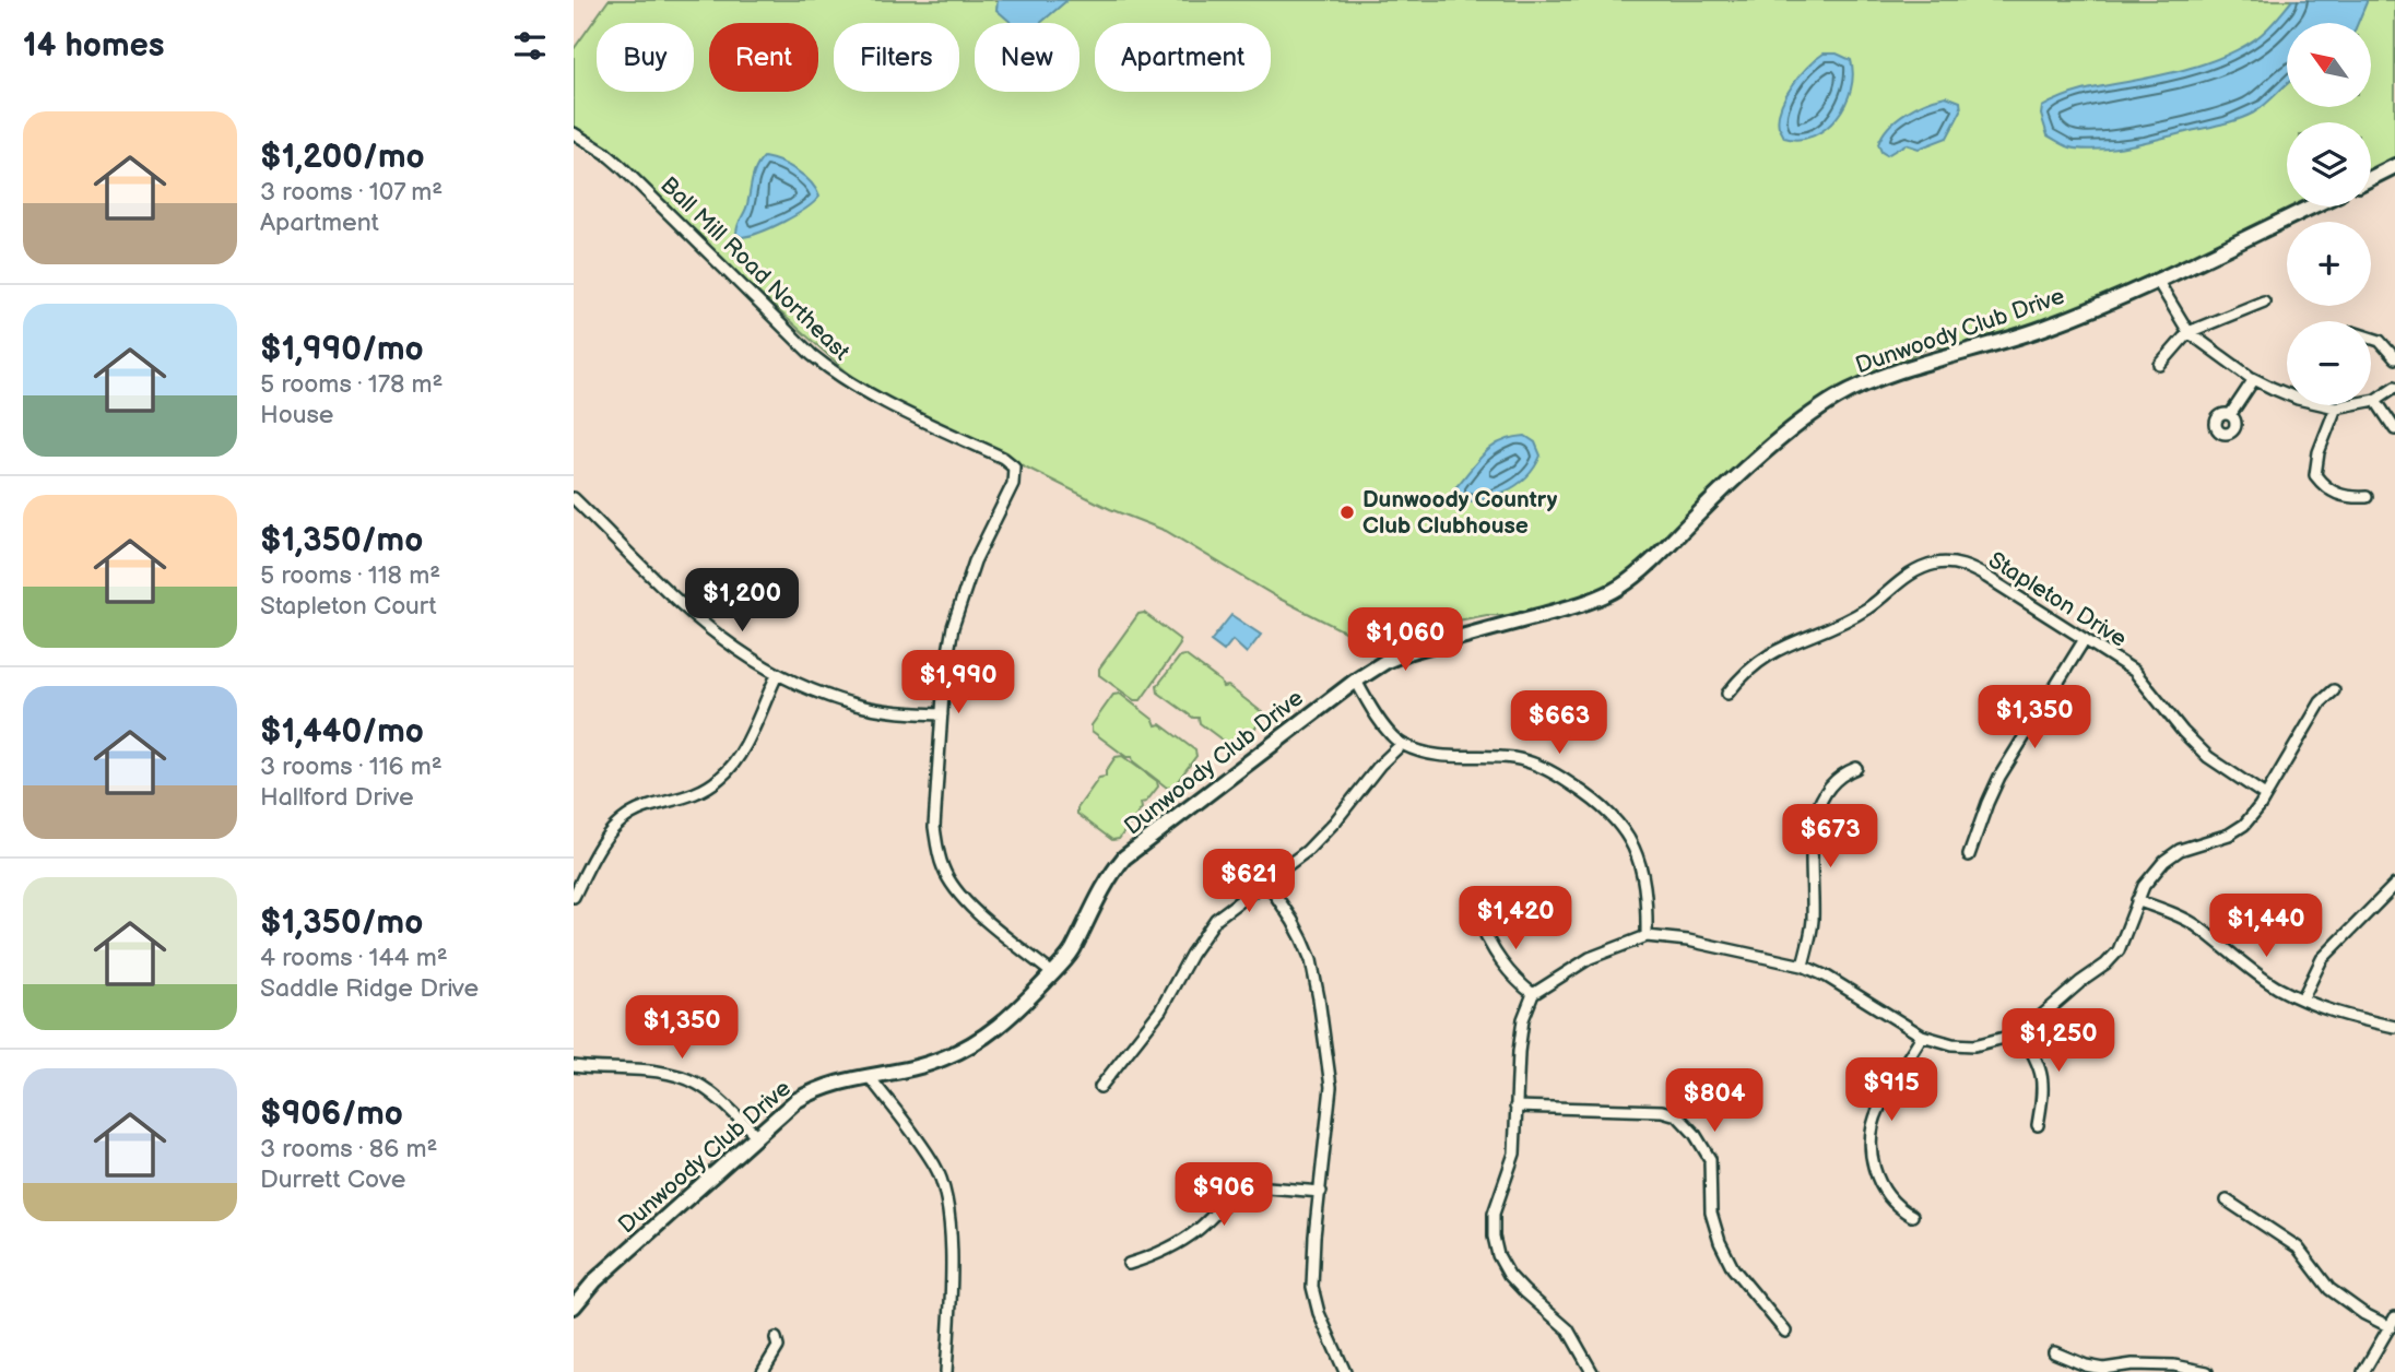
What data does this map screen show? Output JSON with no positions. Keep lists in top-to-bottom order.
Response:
{
  "streets": {
    "street": ["Ball Mill Road Northeast", "Dunwoody Club Drive", "Stapleton Drive"]
  },
  "places": ["Dunwoody Country Club Clubhouse"],
  "north": "top left",
  "page": {
    "heading": "14 homes",
    "map_buttons": ["+", "−"],
    "chip": [
      "Buy",
      "Rent",
      "Filters",
      "New",
      "Apartment"
    ],
    "list": [
      {
        "name": "$1,200/mo",
        "note": "3 rooms · 107 m² · Apartment"
      },
      {
        "name": "$1,990/mo",
        "note": "5 rooms · 178 m² · House"
      },
      {
        "name": "$1,350/mo",
        "note": "5 rooms · 118 m² · Stapleton Court"
      },
      {
        "name": "$1,440/mo",
        "note": "3 rooms · 116 m² · Hallford Drive"
      },
      {
        "name": "$1,350/mo",
        "note": "4 rooms · 144 m² · Saddle Ridge Drive"
      },
      {
        "name": "$906/mo",
        "note": "3 rooms · 86 m² · Durrett Cove"
      }
    ],
    "price": [
      "$1,200",
      "$1,060",
      "$1,990",
      "$1,350",
      "$663",
      "$673",
      "$621",
      "$1,420",
      "$1,440",
      "$1,350",
      "$1,250",
      "$915",
      "$804",
      "$906"
    ]
  }
}
